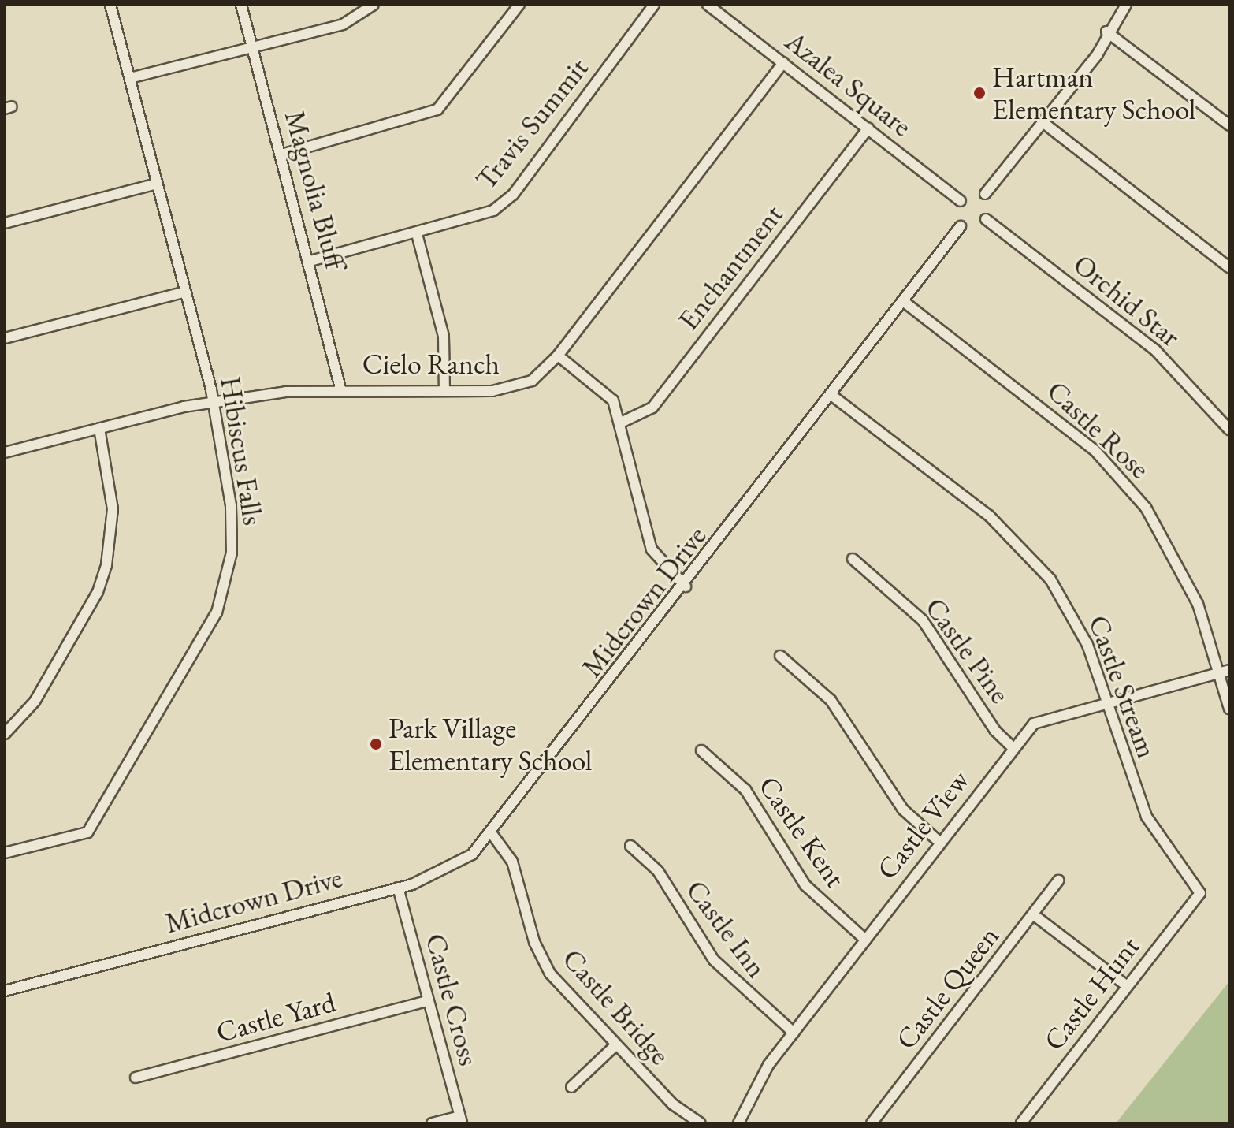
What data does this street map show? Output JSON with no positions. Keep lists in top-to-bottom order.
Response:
{
  "streets": {
    "street": [
      "Azalea Square",
      "Travis Summit",
      "Magnolia Bluff",
      "Enchantment",
      "Orchid Star",
      "Cielo Ranch",
      "Castle Rose",
      "Hibiscus Falls",
      "Midcrown Drive",
      "Castle Pine",
      "Castle Stream",
      "Castle View",
      "Castle Kent",
      "Castle Inn",
      "Castle Queen",
      "Castle Hunt",
      "Castle Cross",
      "Castle Bridge",
      "Castle Yard"
    ]
  },
  "crossings": [
    ["Azalea Square", "Enchantment"],
    ["Azalea Square", "Cielo Ranch"],
    ["Travis Summit", "Magnolia Bluff"],
    ["Magnolia Bluff", "Cielo Ranch"],
    ["Cielo Ranch", "Hibiscus Falls"],
    ["Castle Rose", "Midcrown Drive"],
    ["Castle Rose", "Castle View"],
    ["Midcrown Drive", "Castle Stream"],
    ["Midcrown Drive", "Castle Cross"],
    ["Midcrown Drive", "Castle Bridge"],
    ["Castle Pine", "Castle View"],
    ["Castle Stream", "Castle View"],
    ["Castle Stream", "Castle Hunt"],
    ["Castle View", "Castle Kent"],
    ["Castle View", "Castle Inn"],
    ["Castle Cross", "Castle Yard"]
  ],
  "places": ["Hartman Elementary School", "Park Village Elementary School"]
}
